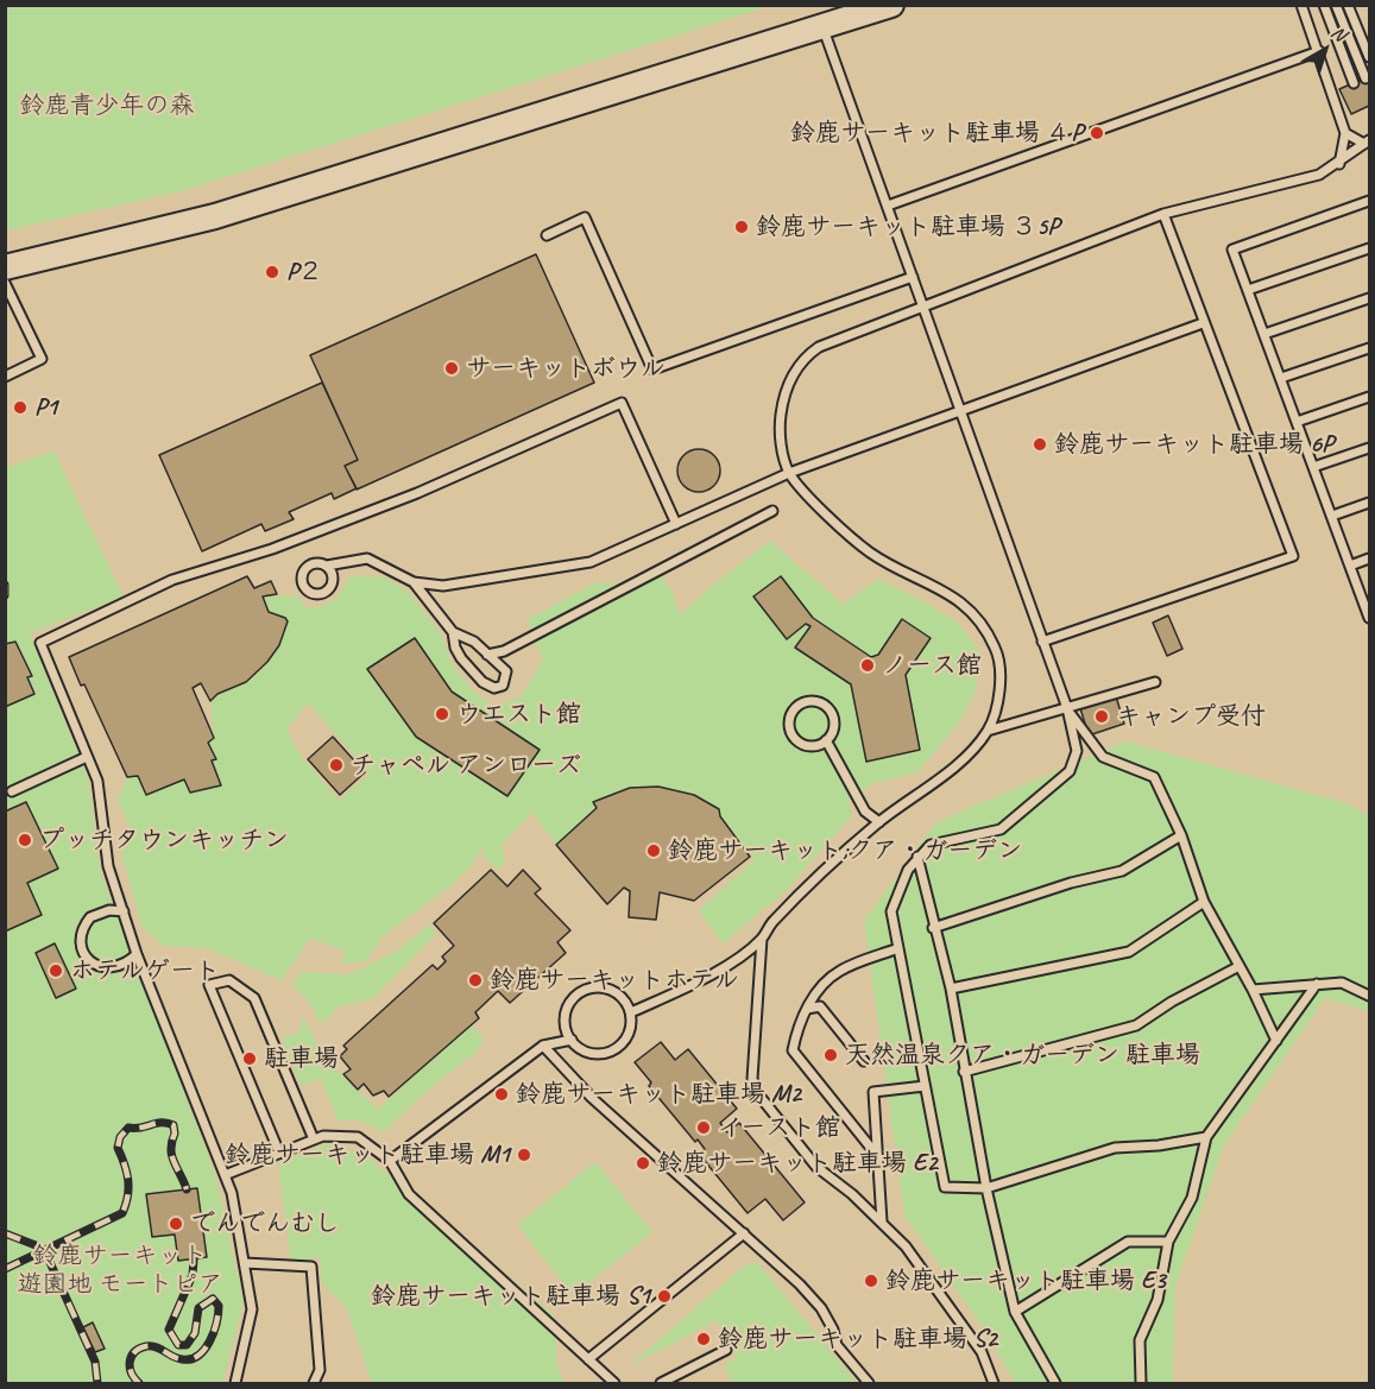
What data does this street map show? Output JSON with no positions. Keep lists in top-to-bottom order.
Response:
{
  "parks": ["鈴鹿青少年の森", "鈴鹿サーキット 遊園地 モートピア"],
  "places": [
    "鈴鹿サーキット駐車場 ４P",
    "鈴鹿サーキット駐車場 ３5P",
    "P２",
    "サーキットボウル",
    "P1",
    "鈴鹿サーキット駐車場 6P",
    "ノース館",
    "ウエスト館",
    "キャンプ受付",
    "チャペル アンローズ",
    "プッチタウンキッチン",
    "鈴鹿サーキット;クア・ガーデン",
    "ホテルゲート",
    "鈴鹿サーキットホテル",
    "天然温泉クア・ガーデン 駐車場",
    "駐車場",
    "鈴鹿サーキット駐車場 M2",
    "イースト館",
    "鈴鹿サーキット駐車場 M1",
    "鈴鹿サーキット駐車場 E2",
    "でんでんむし",
    "鈴鹿サーキット駐車場 E3",
    "鈴鹿サーキット駐車場 S1",
    "鈴鹿サーキット駐車場 S2"
  ],
  "north": "top right"
}
